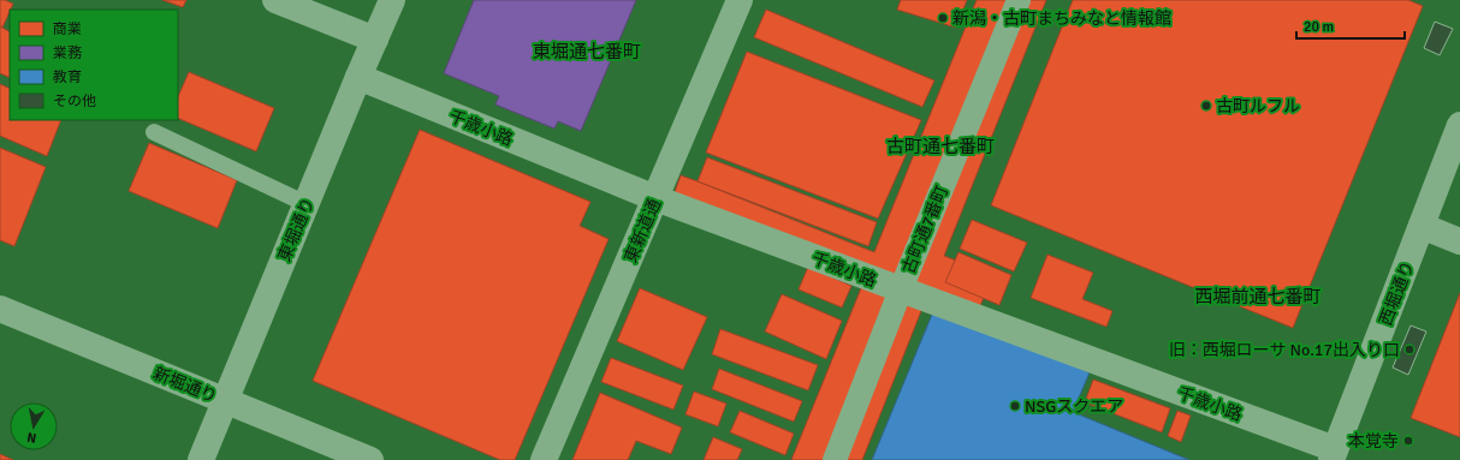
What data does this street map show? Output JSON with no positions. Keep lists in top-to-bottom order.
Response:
{
  "streets": {
    "street": [
      "千歳小路",
      "東堀通り",
      "古町通7番町",
      "東新道通",
      "西堀通り",
      "新堀通り"
    ]
  },
  "crossings": [
    ["千歳小路", "東堀通り"],
    ["千歳小路", "古町通7番町"],
    ["千歳小路", "東新道通"],
    ["千歳小路", "西堀通り"],
    ["東堀通り", "新堀通り"]
  ],
  "districts": ["東堀通七番町", "古町通七番町", "西堀前通七番町"],
  "places": [
    "新潟・古町まちみなと情報館",
    "古町ルフル",
    "旧：西堀ローサ No.17出入り口",
    "NSGスクエア",
    "本覚寺"
  ],
  "legend": [
    "商業",
    "業務",
    "教育",
    "その他"
  ],
  "scale_bar": "20 m",
  "north": "bottom"
}
